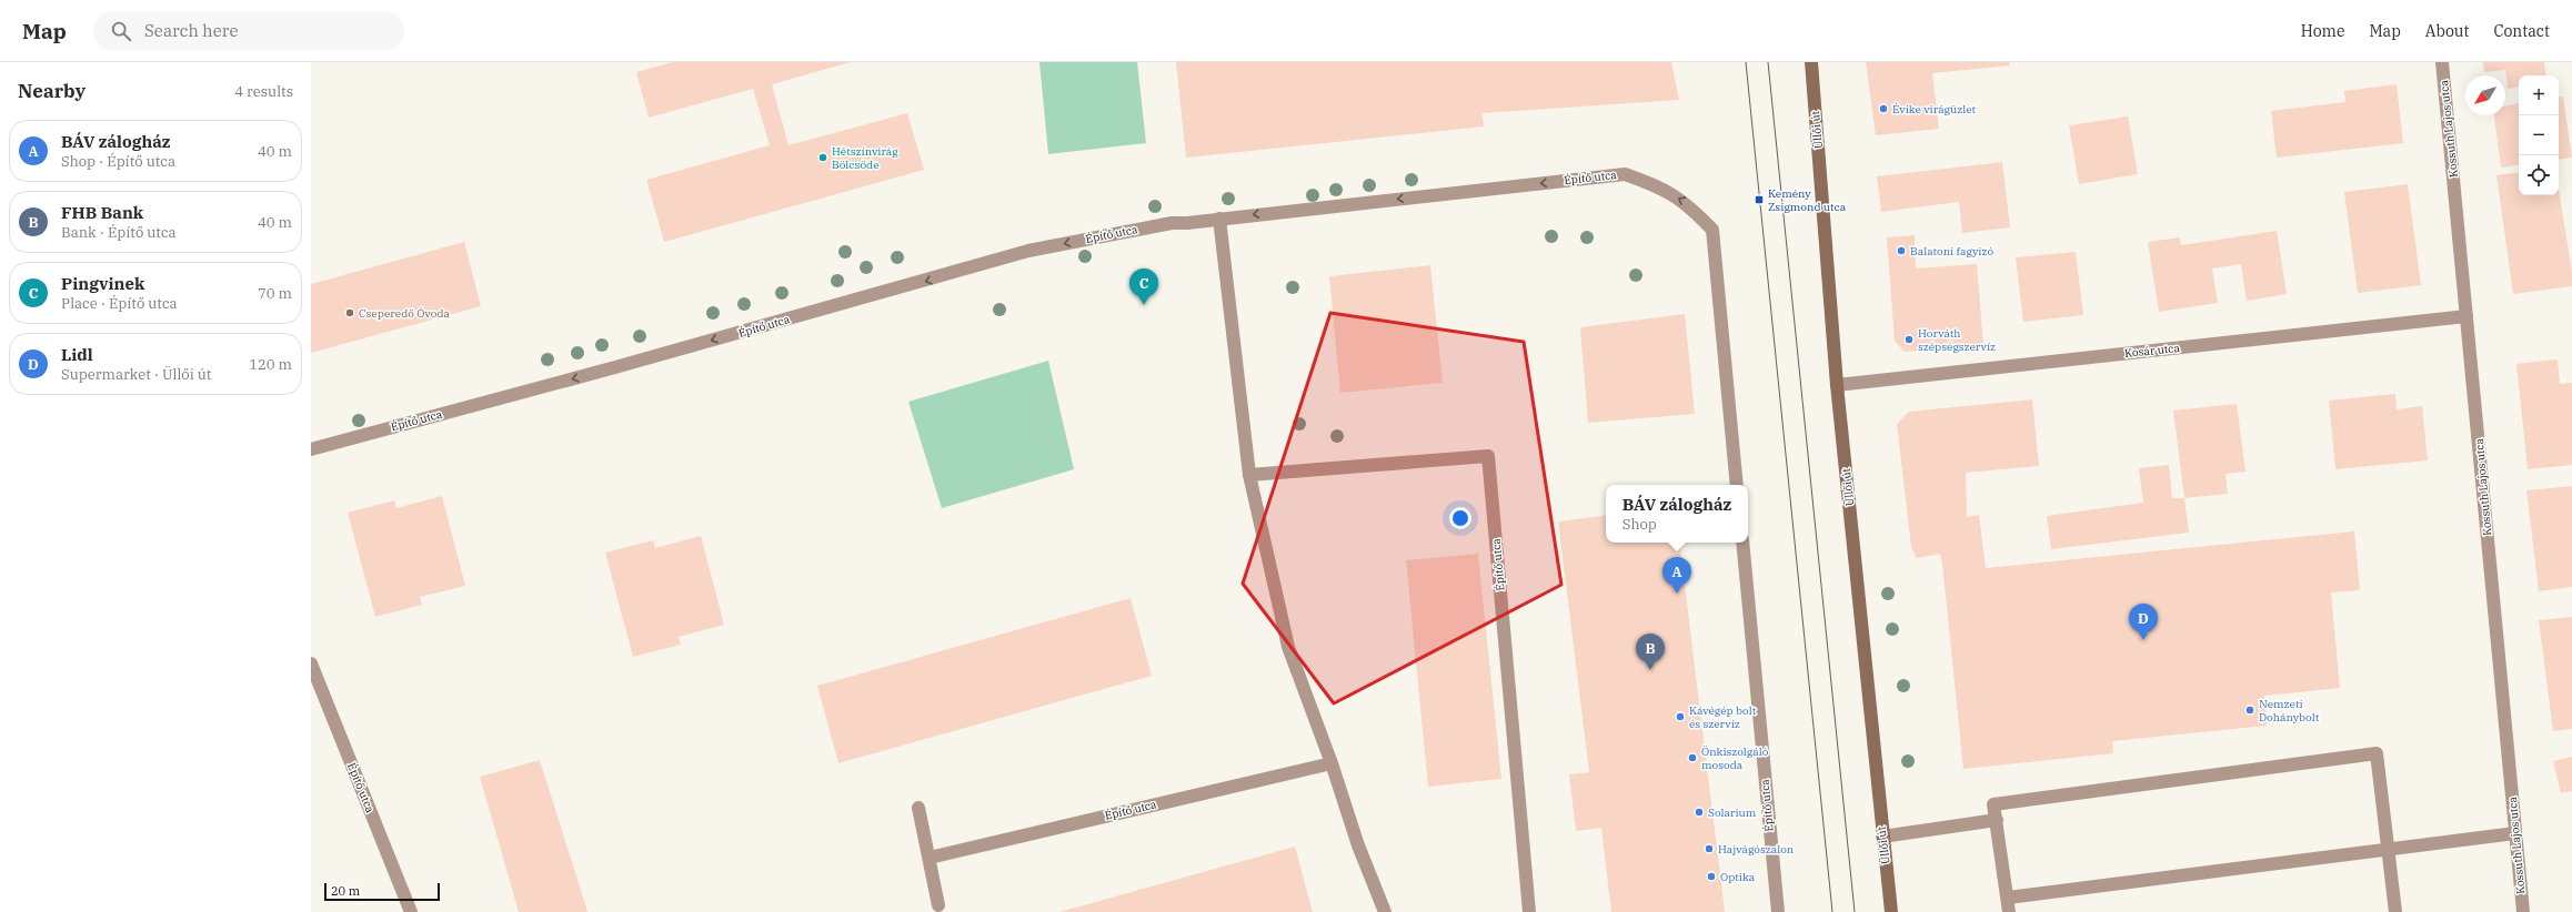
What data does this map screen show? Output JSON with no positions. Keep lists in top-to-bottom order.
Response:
{
  "streets": {
    "main road": ["Üllői út"],
    "street": ["Kossuth Lajos utca", "Építő utca", "Kosár utca"]
  },
  "crossings": [
    ["Kossuth Lajos utca", "Kosár utca"],
    ["Üllői út", "Kosár utca"]
  ],
  "one_way": ["Építő utca"],
  "places": {
    "other": [
      "Évike virágüzlet",
      "Hétszínvirág Bölcsőde",
      "Balatoni fagyizó",
      "Cseperedő Óvoda",
      "Horváth szépségszervíz",
      "Nemzeti Dohánybolt",
      "Kávégép bolt és szervíz",
      "Önkiszolgáló mosoda",
      "Solarium",
      "Hajvágószalon",
      "Optika"
    ],
    "transit": ["Kemény Zsigmond utca"]
  },
  "scale_bar": "20 m",
  "north": "bottom left",
  "page": {
    "header": "Map",
    "search": "Search here",
    "nav": [
      "Home",
      "Map",
      "About",
      "Contact"
    ],
    "heading": ["Nearby", "4 results"],
    "map_buttons": ["+", "−"],
    "list": [
      {
        "mark": "A",
        "name": "BÁV zálogház",
        "note": "Shop · Építő utca",
        "value": "40 m"
      },
      {
        "mark": "B",
        "name": "FHB Bank",
        "note": "Bank · Építő utca",
        "value": "40 m"
      },
      {
        "mark": "C",
        "name": "Pingvinek",
        "note": "Place · Építő utca",
        "value": "70 m"
      },
      {
        "mark": "D",
        "name": "Lidl",
        "note": "Supermarket · Üllői út",
        "value": "120 m"
      }
    ],
    "pins": [
      "C",
      "A",
      "D",
      "B"
    ],
    "popup": ["BÁV zálogház", "Shop"],
    "scale": "20 m"
  }
}
